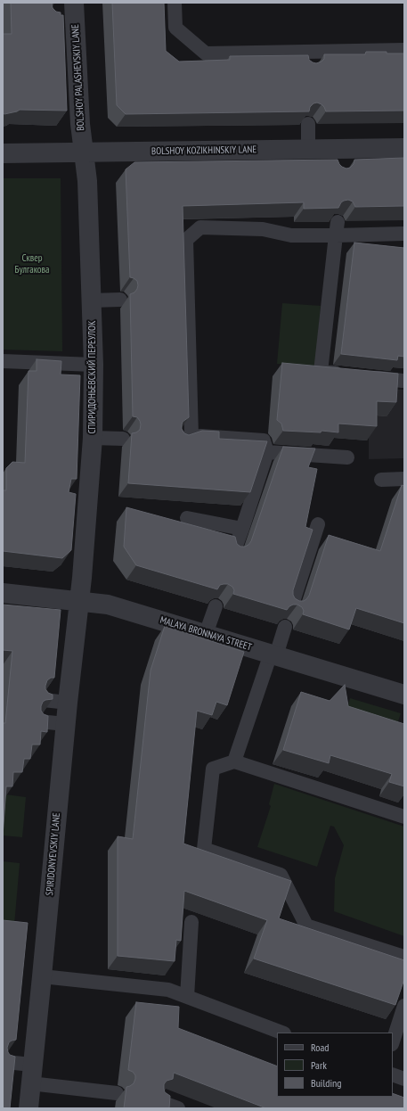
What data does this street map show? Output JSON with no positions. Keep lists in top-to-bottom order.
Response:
{
  "streets": {
    "street": [
      "BOLSHOY PALASHEVSKIY LANE",
      "BOLSHOY KOZIKHINSKIY LANE",
      "СПИРИДОНЬЕВСКИЙ ПЕРЕУЛОК",
      "MALAYA BRONNAYA STREET",
      "SPIRIDONYEVSKIY LANE"
    ]
  },
  "crossings": [
    ["BOLSHOY PALASHEVSKIY LANE", "BOLSHOY KOZIKHINSKIY LANE"],
    ["BOLSHOY PALASHEVSKIY LANE", "СПИРИДОНЬЕВСКИЙ ПЕРЕУЛОК"],
    ["BOLSHOY KOZIKHINSKIY LANE", "СПИРИДОНЬЕВСКИЙ ПЕРЕУЛОК"],
    ["СПИРИДОНЬЕВСКИЙ ПЕРЕУЛОК", "MALAYA BRONNAYA STREET"],
    ["СПИРИДОНЬЕВСКИЙ ПЕРЕУЛОК", "SPIRIDONYEVSKIY LANE"],
    ["MALAYA BRONNAYA STREET", "SPIRIDONYEVSKIY LANE"]
  ],
  "parks": ["Сквер Булгакова"],
  "legend": ["Road", "Park", "Building"]
}
